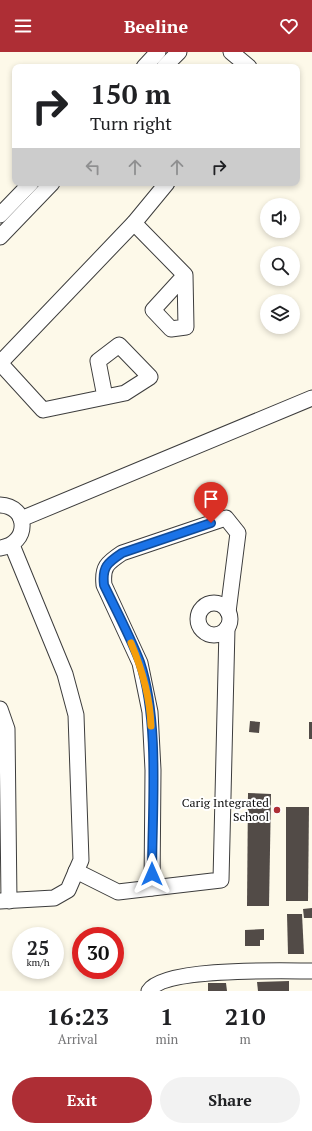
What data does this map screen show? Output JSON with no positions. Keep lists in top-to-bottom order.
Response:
{
  "places": ["Carig Integrated School"],
  "page": {
    "header": "Beeline",
    "turn": ["150 m", "Turn right"],
    "speed": "25 km/h",
    "limit": "30",
    "eta": [
      "16:23",
      "Arrival",
      "1",
      "min",
      "210",
      "m"
    ],
    "buttons": ["Exit", "Share"]
  }
}
